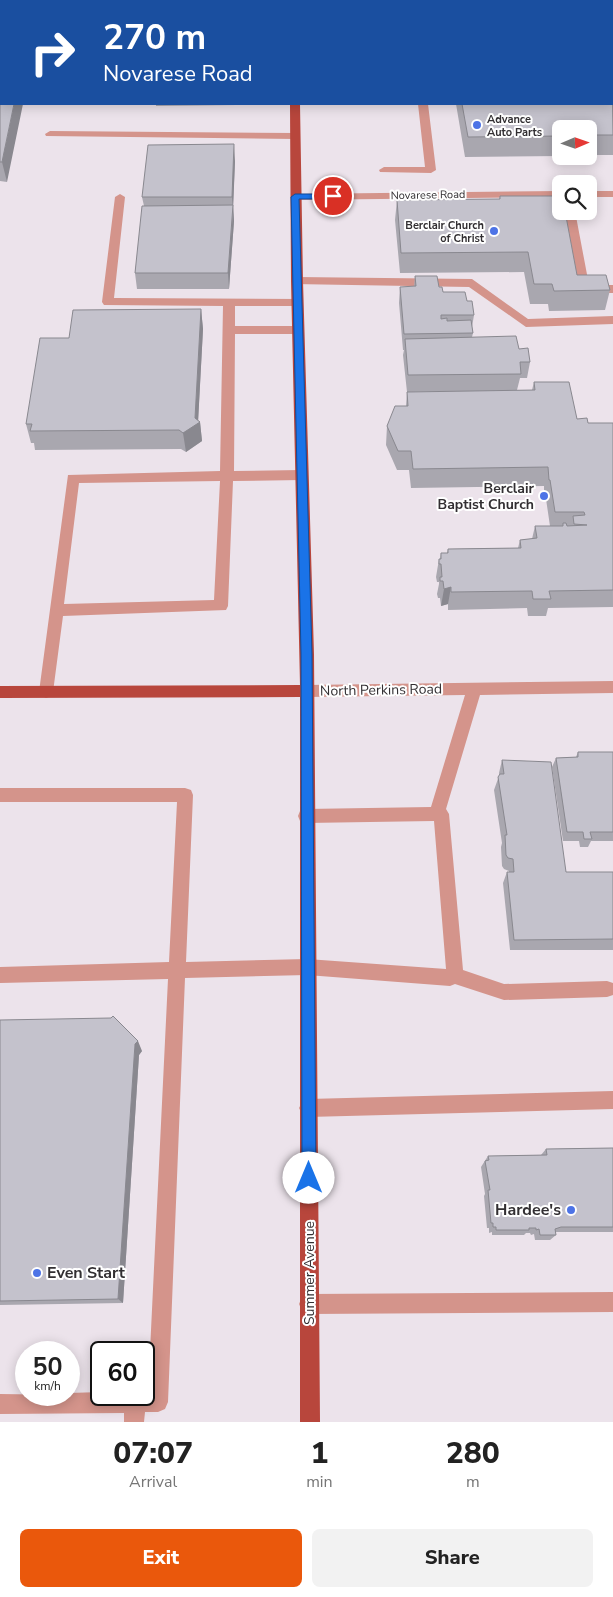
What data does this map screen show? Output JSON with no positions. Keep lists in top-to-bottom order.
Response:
{
  "streets": {
    "main road": ["North Perkins Road", "Summer Avenue"],
    "street": ["Novarese Road"]
  },
  "crossings": [
    ["Novarese Road", "Summer Avenue"],
    ["North Perkins Road", "Summer Avenue"]
  ],
  "places": [
    "Advance Auto Parts",
    "Berclair Church of Christ",
    "Berclair Baptist Church",
    "Hardee's",
    "Even Start"
  ],
  "north": "right",
  "page": {
    "turn": ["270 m", "Novarese Road"],
    "speed": "50 km/h",
    "limit": "60",
    "eta": [
      "07:07",
      "Arrival",
      "1",
      "min",
      "280",
      "m"
    ],
    "buttons": ["Exit", "Share"]
  }
}
